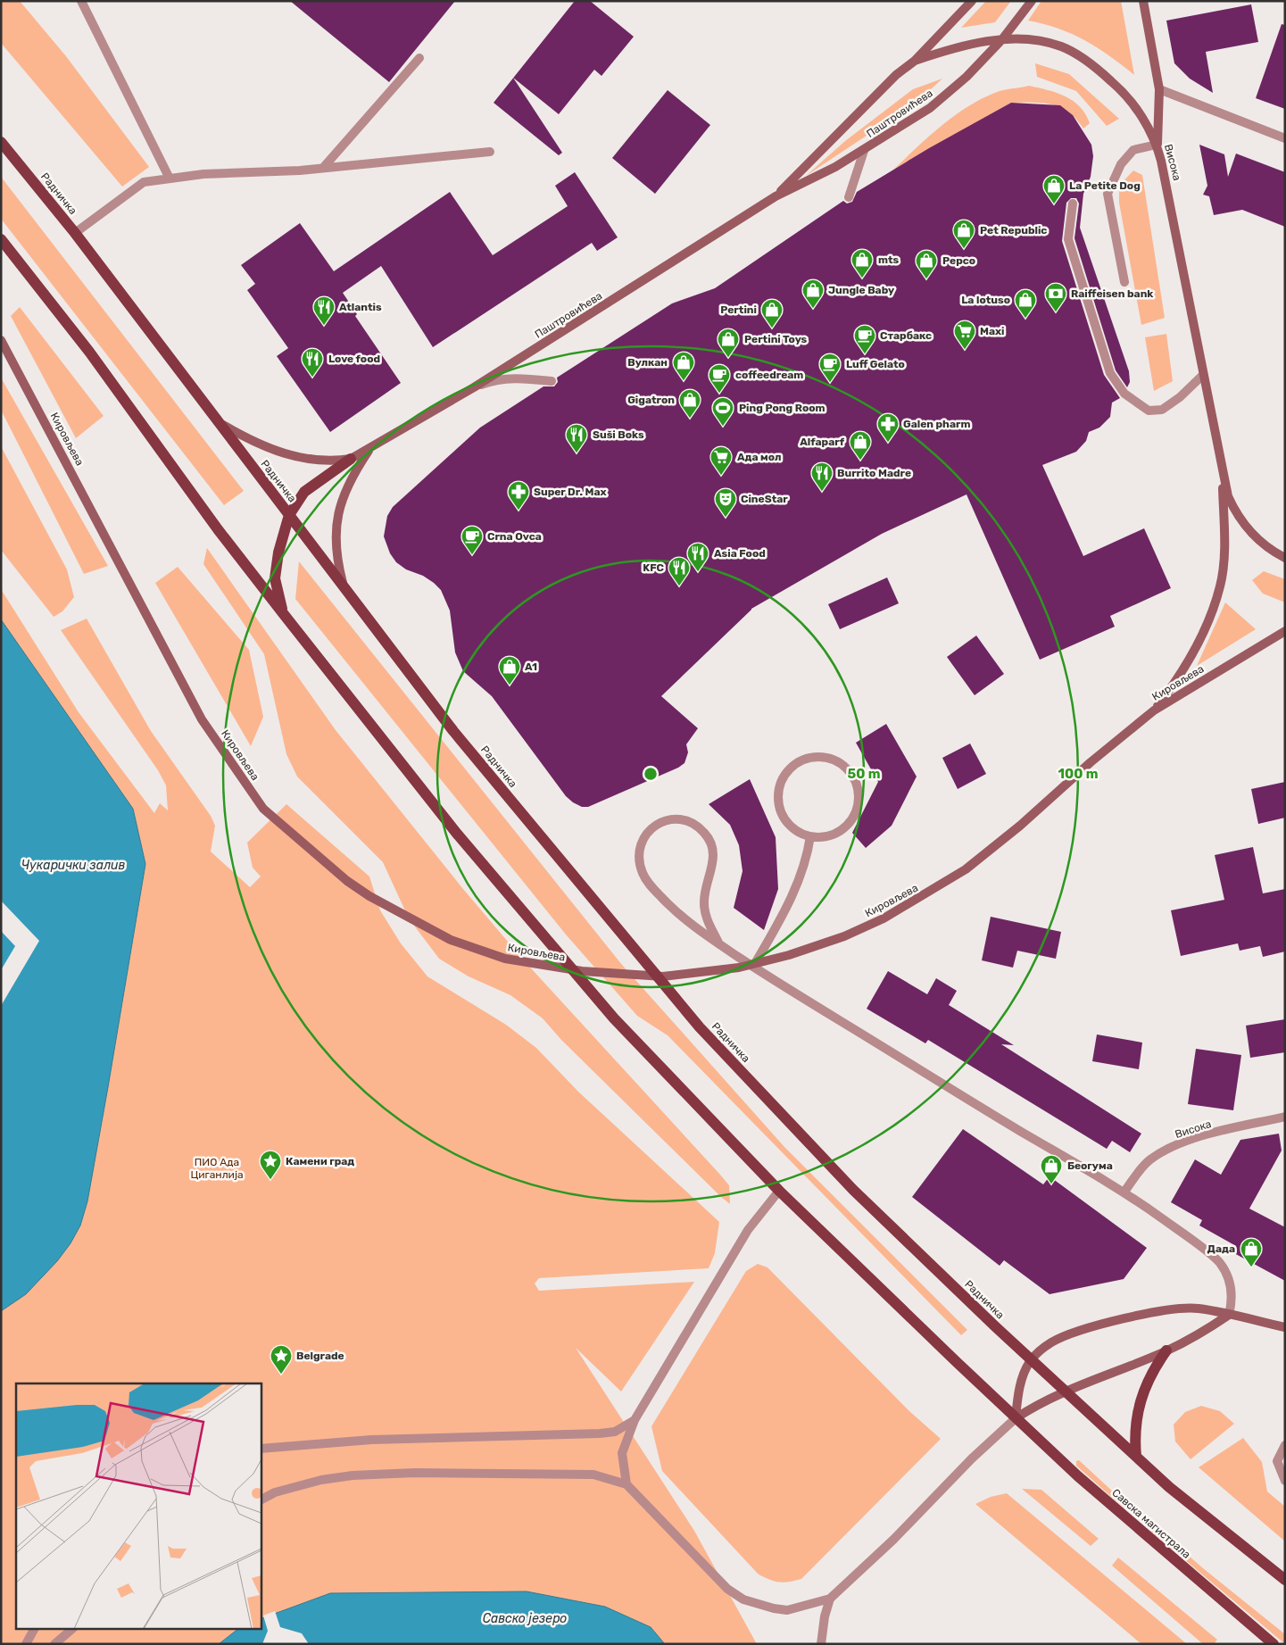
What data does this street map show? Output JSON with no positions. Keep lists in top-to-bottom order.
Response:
{
  "streets": {
    "main road": [
      "Паштровићева",
      "Висока",
      "Радничка",
      "Кировљева",
      "Савска магистрала"
    ]
  },
  "crossings": [
    ["Паштровићева", "Висока"],
    ["Паштровићева", "Радничка"]
  ],
  "water": ["Чукарички залив", "Савско језеро"],
  "parks": ["ПИО Ада Циганлија"],
  "places": {
    "shop": [
      "La Petite Dog",
      "Pet Republic",
      "mts",
      "Pepco",
      "Jungle Baby",
      "La lotuso",
      "Pertini",
      "Pertini Toys",
      "Вулкан",
      "Gigatron",
      "Alfaparf",
      "A1",
      "Беогума",
      "Дада"
    ],
    "bank": ["Raiffeisen bank"],
    "restaurant": [
      "Atlantis",
      "Love food",
      "Suši Boks",
      "Burrito Madre",
      "Asia Food",
      "KFC"
    ],
    "supermarket": ["Maxi", "Ада мол"],
    "cafe": [
      "Старбакс",
      "Luff Gelato",
      "coffeedream",
      "Crna Ovca"
    ],
    "sports": ["Ping Pong Room"],
    "pharmacy": ["Galen pharm", "Super Dr. Max"],
    "theatre": ["CineStar"],
    "place": ["Камени град", "Belgrade"]
  },
  "rings": ["50 m", "100 m"]
}
